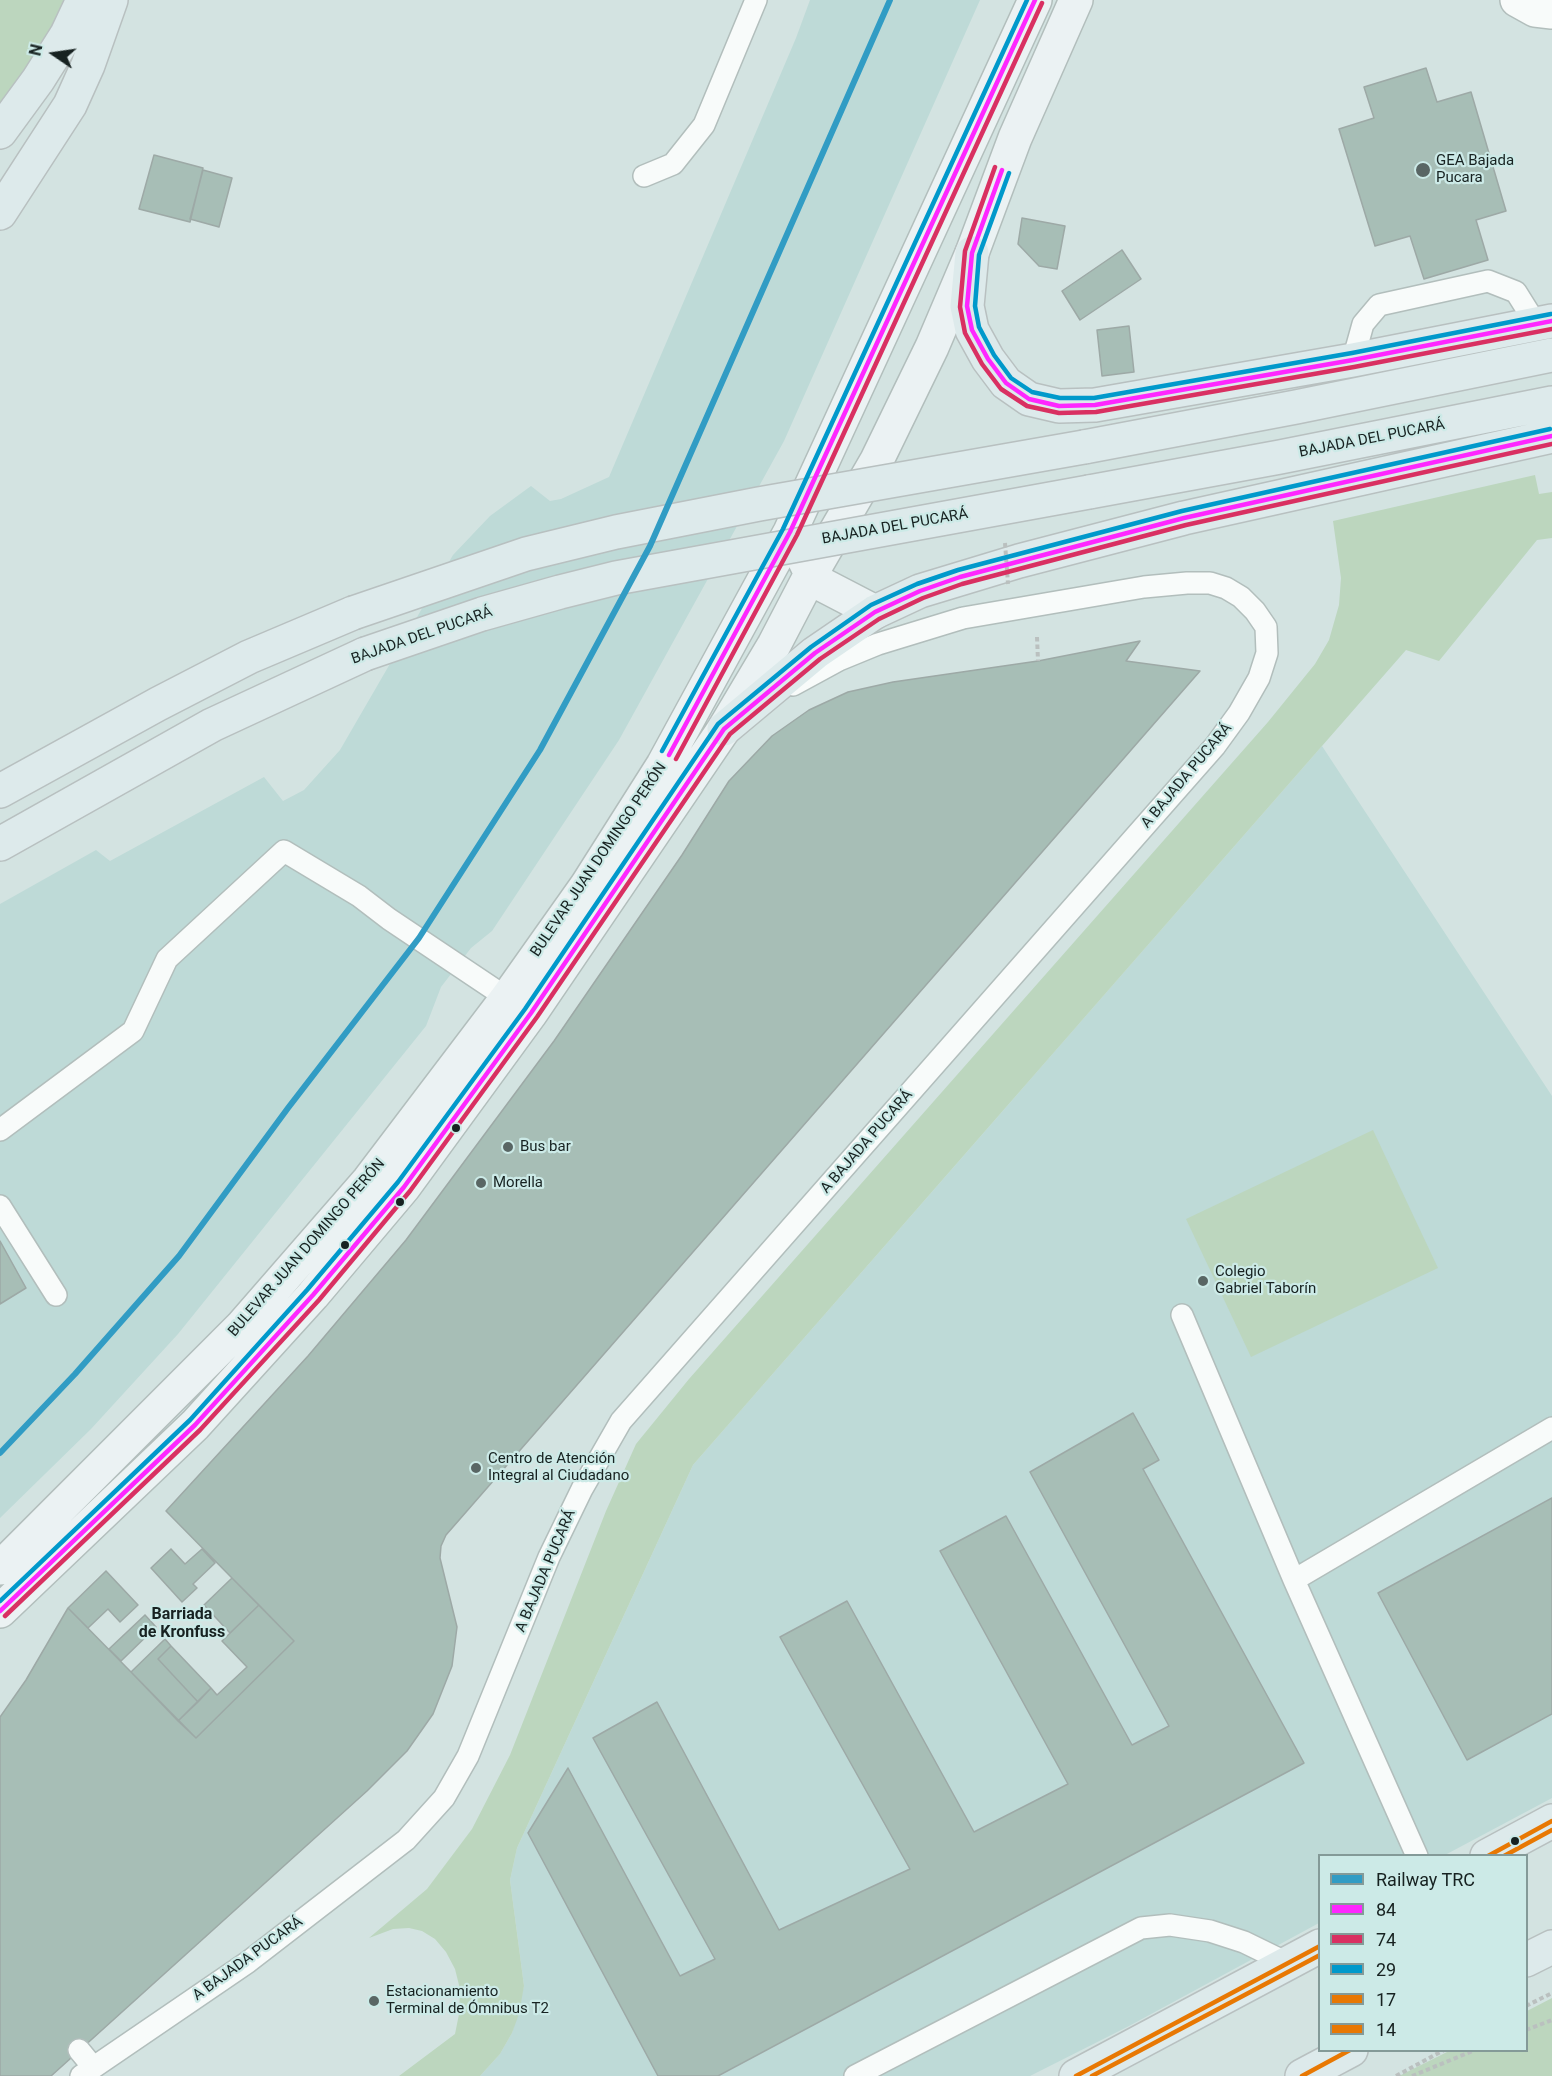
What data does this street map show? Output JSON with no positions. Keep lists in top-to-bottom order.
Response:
{
  "streets": {
    "main road": ["BAJADA DEL PUCARÁ", "BULEVAR JUAN DOMINGO PERÓN"],
    "lane": ["A BAJADA PUCARÁ"]
  },
  "crossings": [
    ["A BAJADA PUCARÁ", "BULEVAR JUAN DOMINGO PERÓN"]
  ],
  "districts": ["Barriada de Kronfuss"],
  "places": [
    "GEA Bajada Pucara",
    "Bus bar",
    "Morella",
    "Colegio Gabriel Taborín",
    "Centro de Atención Integral al Ciudadano",
    "Estacionamiento Terminal de Ómnibus T2"
  ],
  "lines": [
    "rail line TRC",
    "transit line 84",
    "transit line 29",
    "transit line 74",
    "transit line 17",
    "transit line 14"
  ],
  "legend": [
    "Railway TRC",
    "84",
    "74",
    "29",
    "17",
    "14"
  ],
  "north": "left"
}
